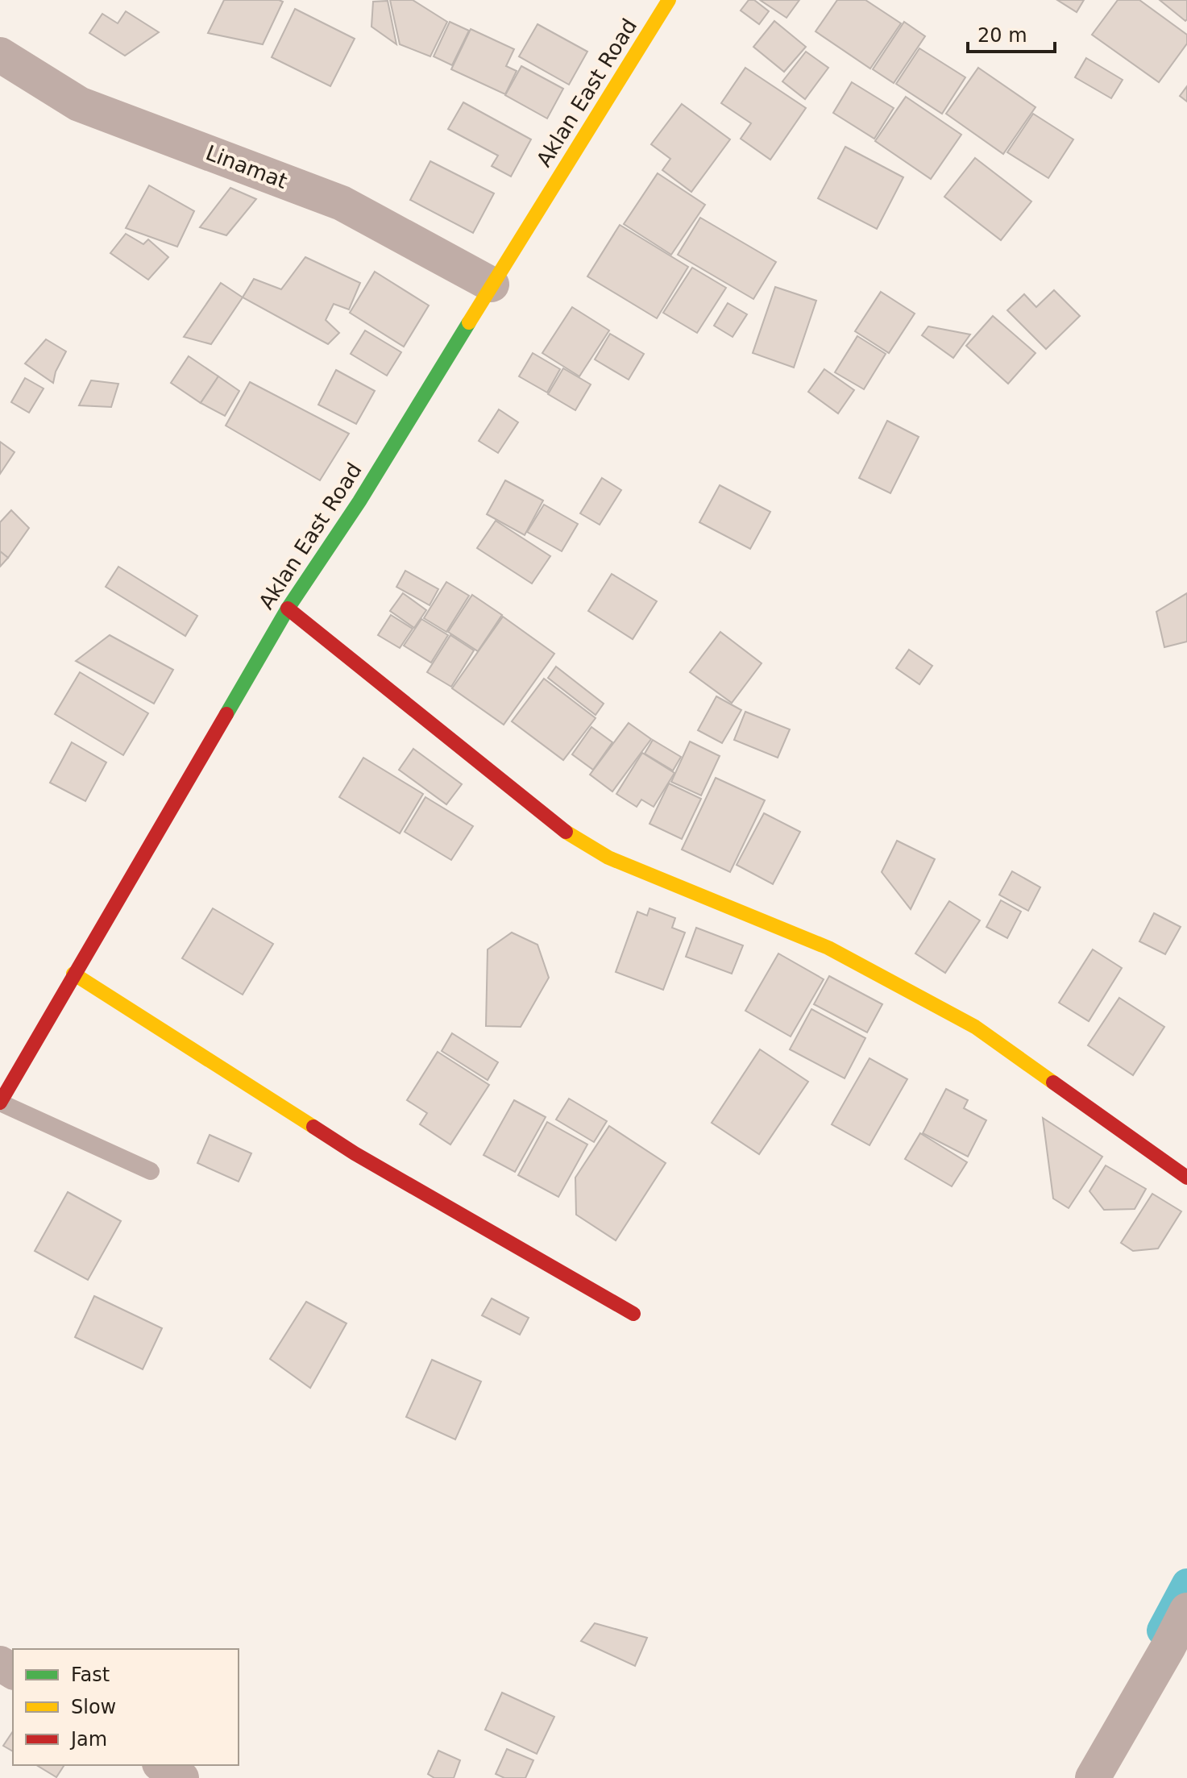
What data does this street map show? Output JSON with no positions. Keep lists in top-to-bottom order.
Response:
{
  "streets": {
    "street": ["Aklan East Road", "Linamat"]
  },
  "crossings": [
    ["Aklan East Road", "Linamat"]
  ],
  "legend": ["Fast", "Slow", "Jam"],
  "scale_bar": "20 m"
}
